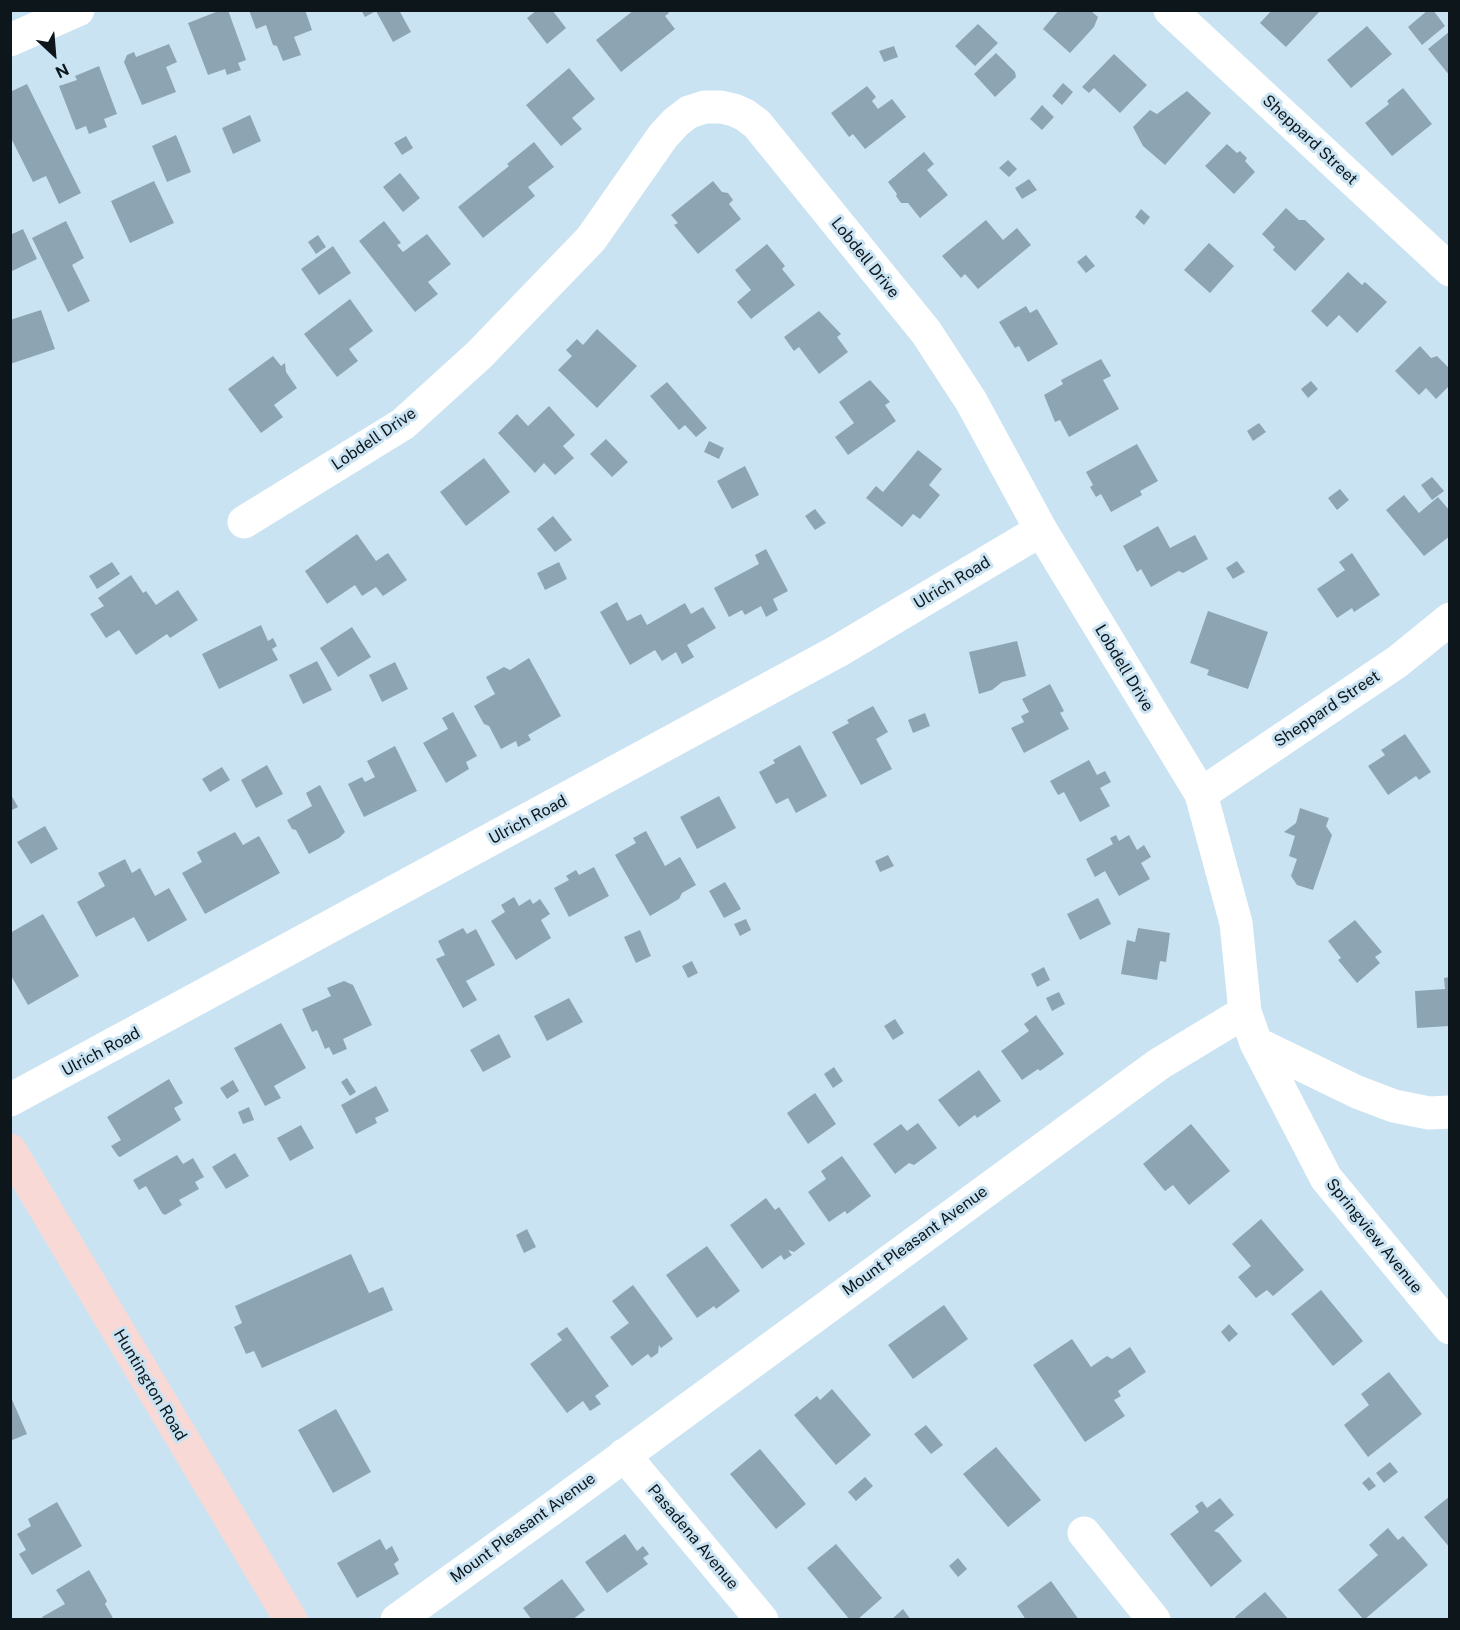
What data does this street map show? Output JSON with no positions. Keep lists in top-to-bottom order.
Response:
{
  "streets": {
    "main road": ["Huntington Road"],
    "street": [
      "Sheppard Street",
      "Lobdell Drive",
      "Ulrich Road",
      "Springview Avenue",
      "Mount Pleasant Avenue",
      "Pasadena Avenue"
    ]
  },
  "crossings": [
    ["Sheppard Street", "Lobdell Drive"],
    ["Lobdell Drive", "Ulrich Road"],
    ["Lobdell Drive", "Mount Pleasant Avenue"],
    ["Mount Pleasant Avenue", "Pasadena Avenue"]
  ],
  "north": "bottom right"
}
